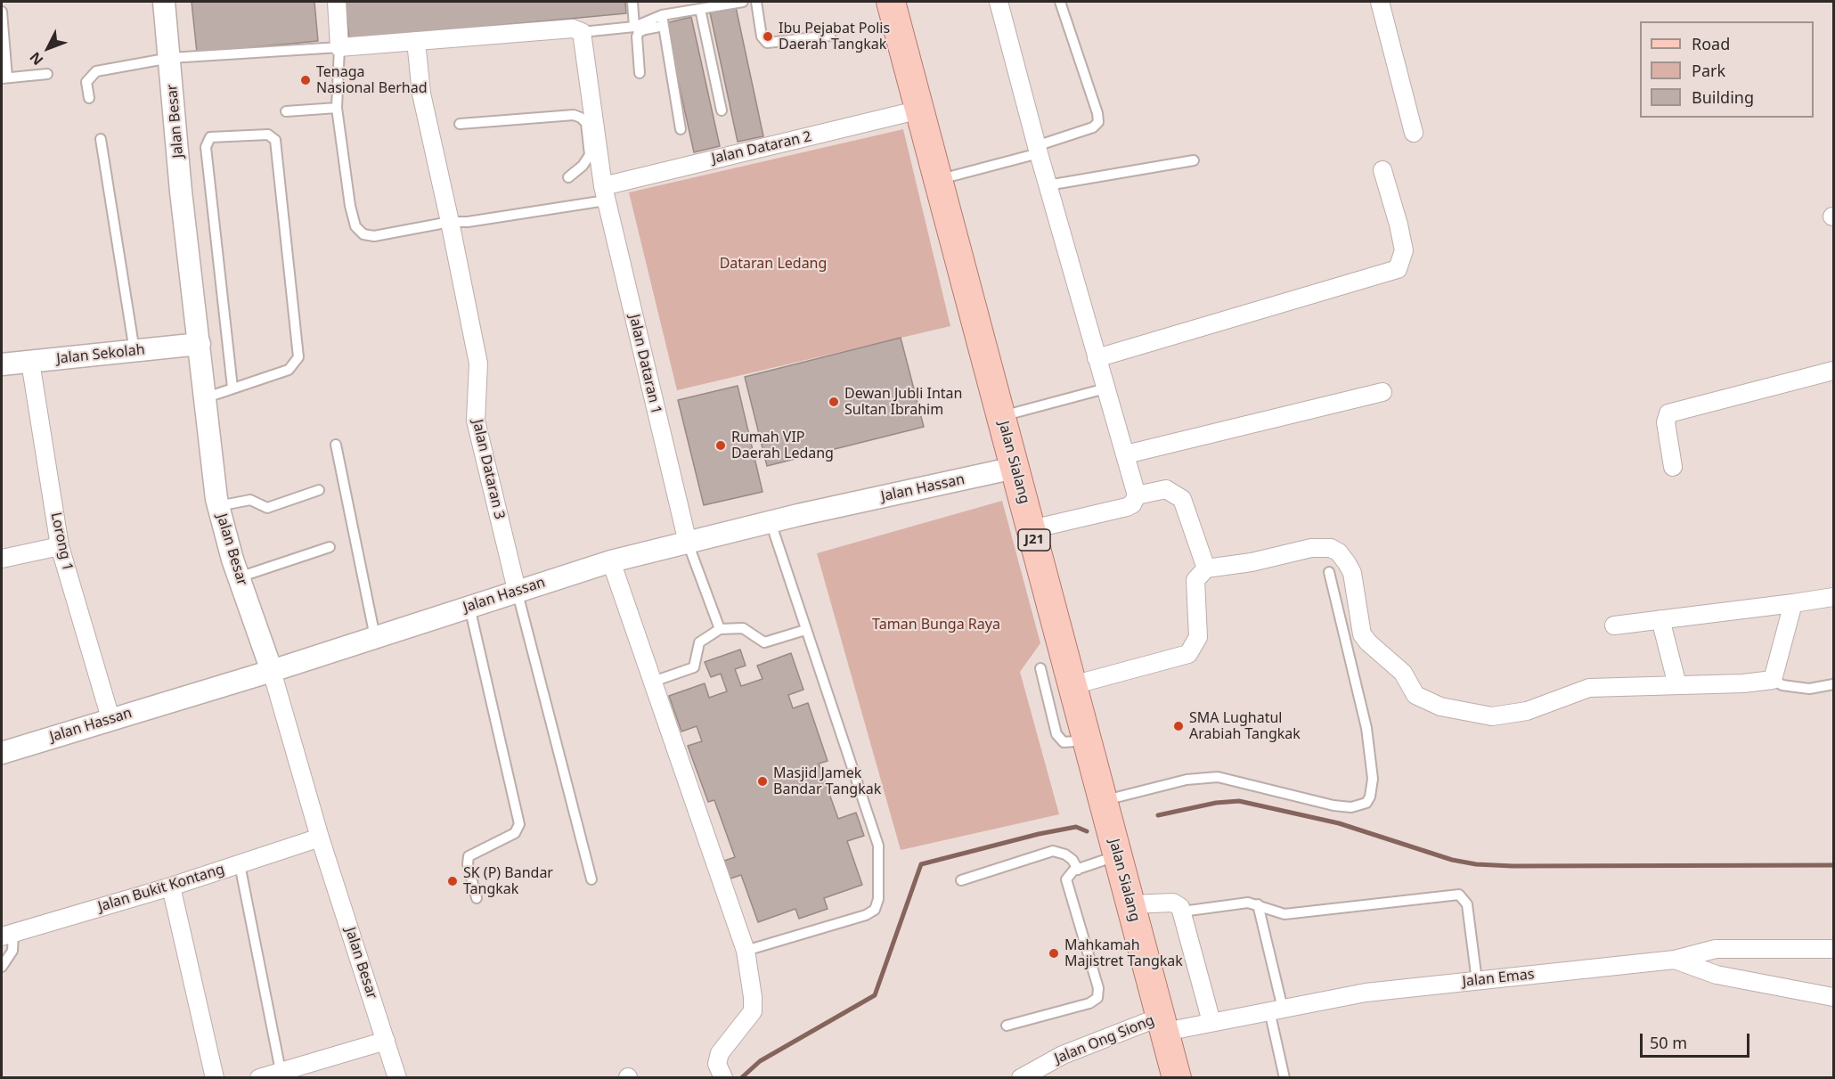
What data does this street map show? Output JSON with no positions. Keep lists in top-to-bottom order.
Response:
{
  "streets": {
    "main road": ["Jalan Sialang", "J21"],
    "street": [
      "Jalan Besar",
      "Jalan Dataran 2",
      "Jalan Sekolah",
      "Jalan Dataran 1",
      "Jalan Dataran 3",
      "Jalan Hassan",
      "Lorong 1",
      "Jalan Bukit Kontang",
      "Jalan Emas",
      "Jalan Ong Siong"
    ]
  },
  "crossings": [
    ["Jalan Besar", "Jalan Sekolah"],
    ["Jalan Besar", "Jalan Hassan"],
    ["Jalan Besar", "Jalan Bukit Kontang"],
    ["Jalan Dataran 2", "Jalan Dataran 1"],
    ["Jalan Dataran 2", "Jalan Sialang"],
    ["Jalan Sekolah", "Lorong 1"],
    ["Jalan Dataran 1", "Jalan Hassan"],
    ["Jalan Sialang", "Jalan Hassan"],
    ["Jalan Sialang", "Jalan Emas"],
    ["Jalan Sialang", "Jalan Ong Siong"],
    ["Jalan Dataran 3", "Jalan Hassan"],
    ["Jalan Hassan", "Lorong 1"],
    ["Jalan Emas", "Jalan Ong Siong"]
  ],
  "parks": ["Dataran Ledang", "Taman Bunga Raya"],
  "places": [
    "Ibu Pejabat Polis Daerah Tangkak",
    "Tenaga Nasional Berhad",
    "Dewan Jubli Intan Sultan Ibrahim",
    "Rumah VIP Daerah Ledang",
    "SMA Lughatul Arabiah Tangkak",
    "Masjid Jamek Bandar Tangkak",
    "SK (P) Bandar Tangkak",
    "Mahkamah Majistret Tangkak"
  ],
  "legend": ["Road", "Park", "Building"],
  "scale_bar": "50 m",
  "north": "bottom left"
}
